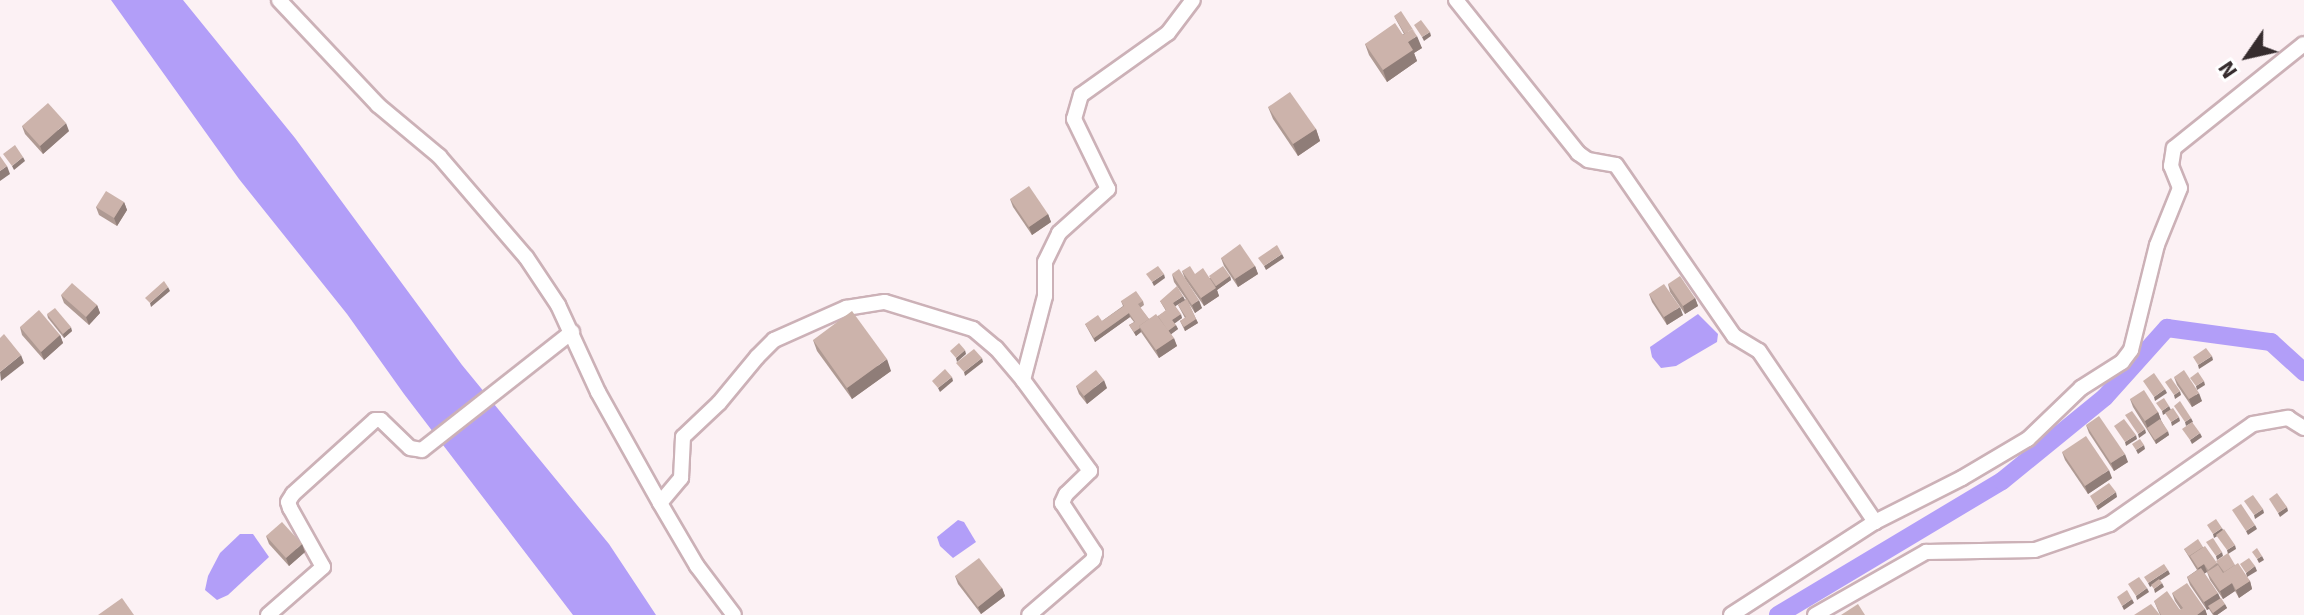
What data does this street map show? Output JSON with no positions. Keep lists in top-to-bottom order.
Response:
{
  "north": "bottom left"
}
